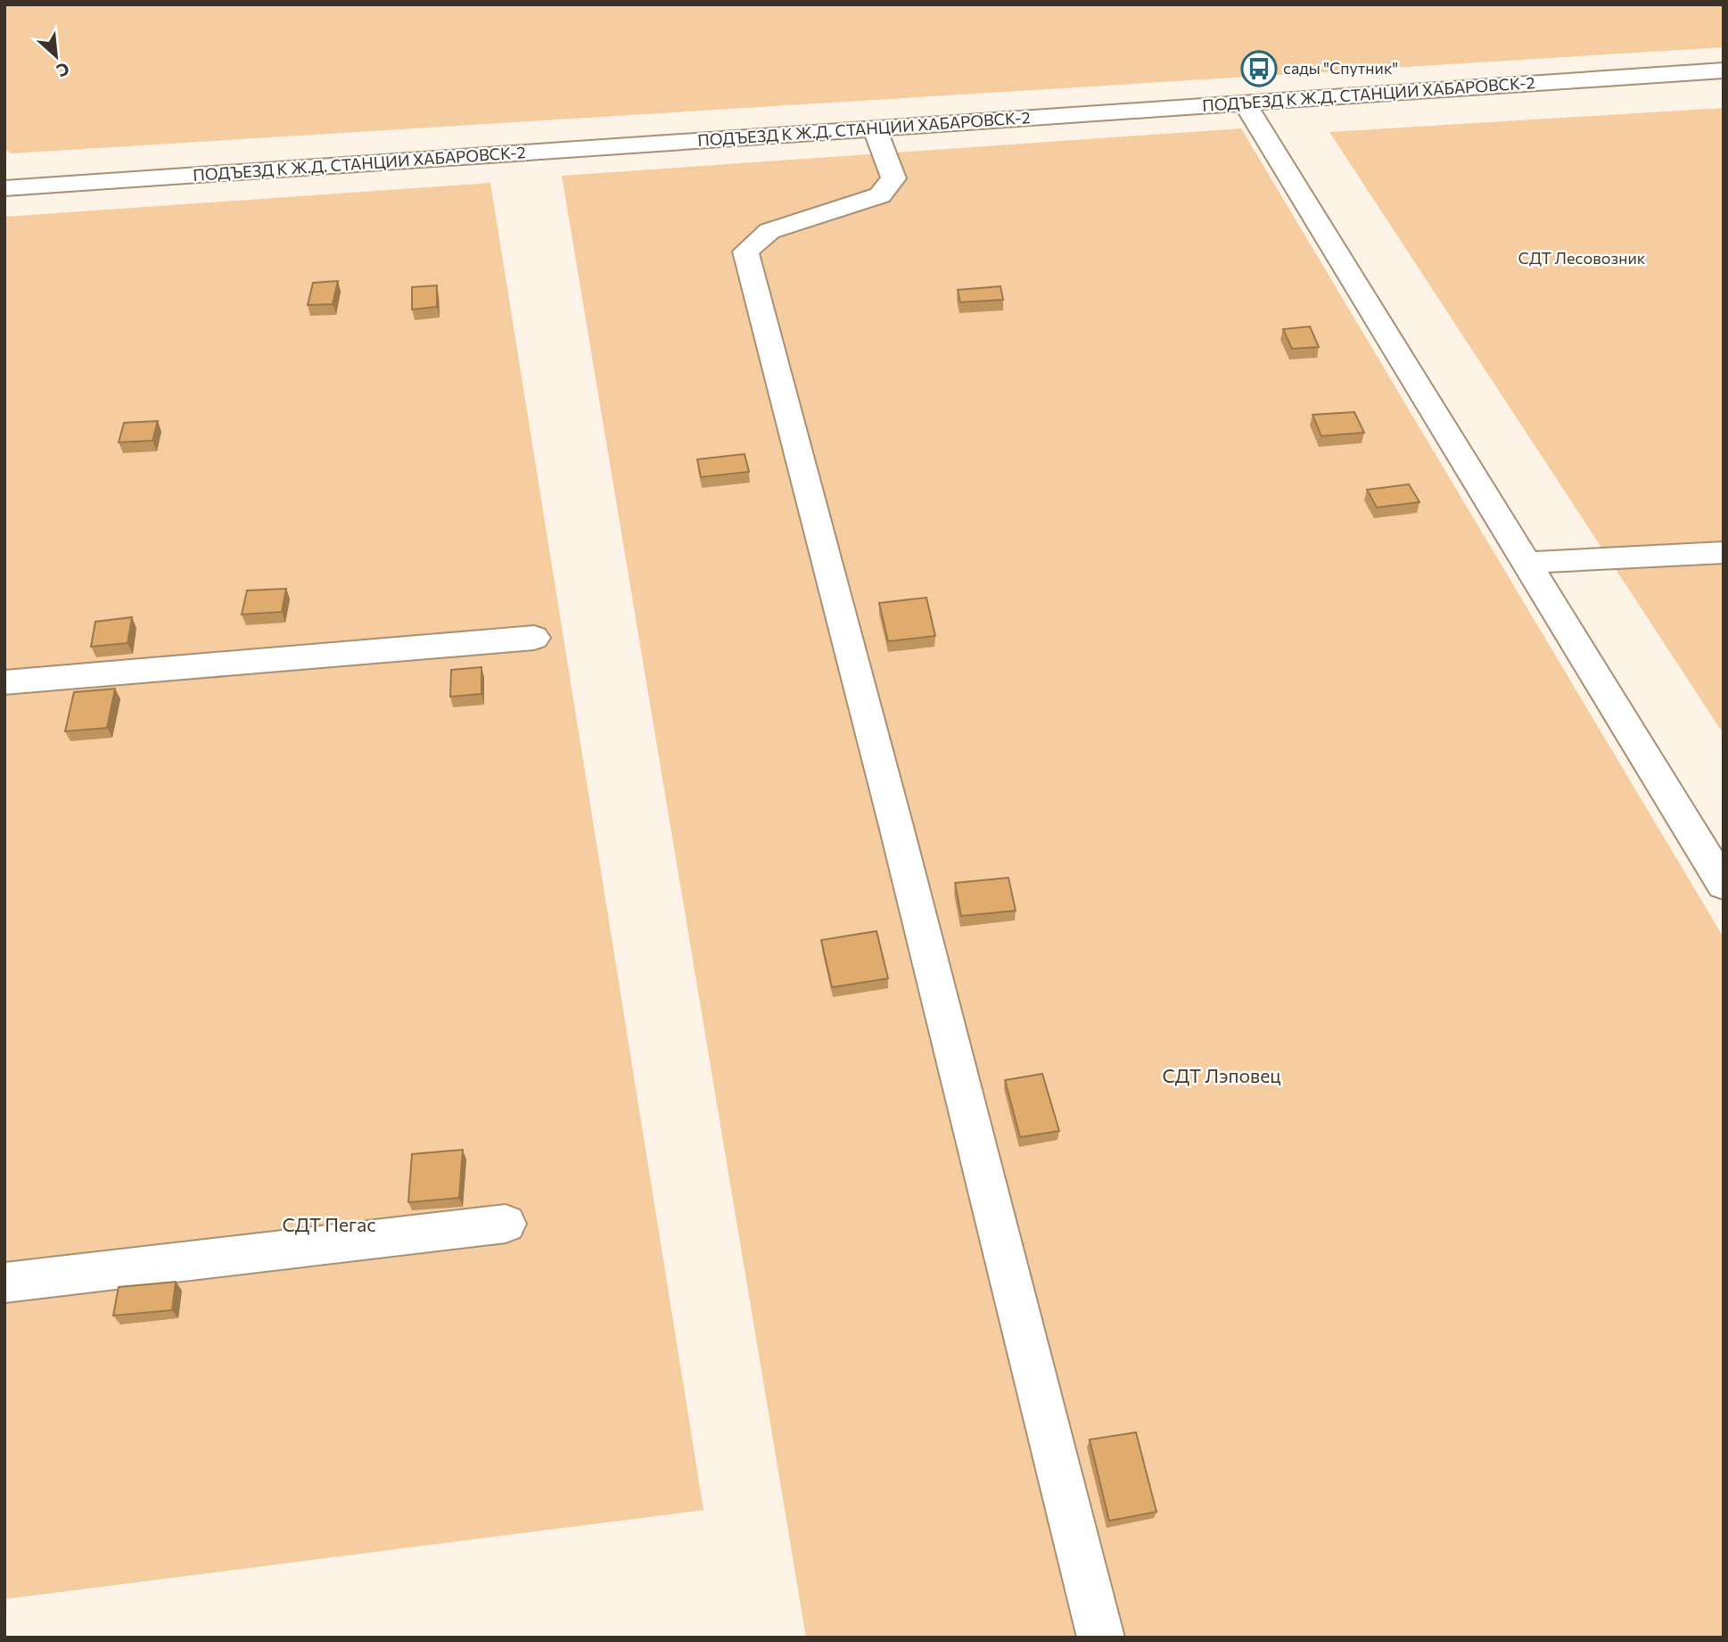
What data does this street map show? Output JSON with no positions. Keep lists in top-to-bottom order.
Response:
{
  "streets": {
    "street": ["ПОДЪЕЗД К Ж.Д. СТАНЦИИ ХАБАРОВСК-2"]
  },
  "parks": ["СДТ Лесовозник", "СДТ Лэповец", "СДТ Пегас"],
  "places": {
    "bus stop": ["сады \"Спутник\""]
  },
  "north": "bottom right"
}
